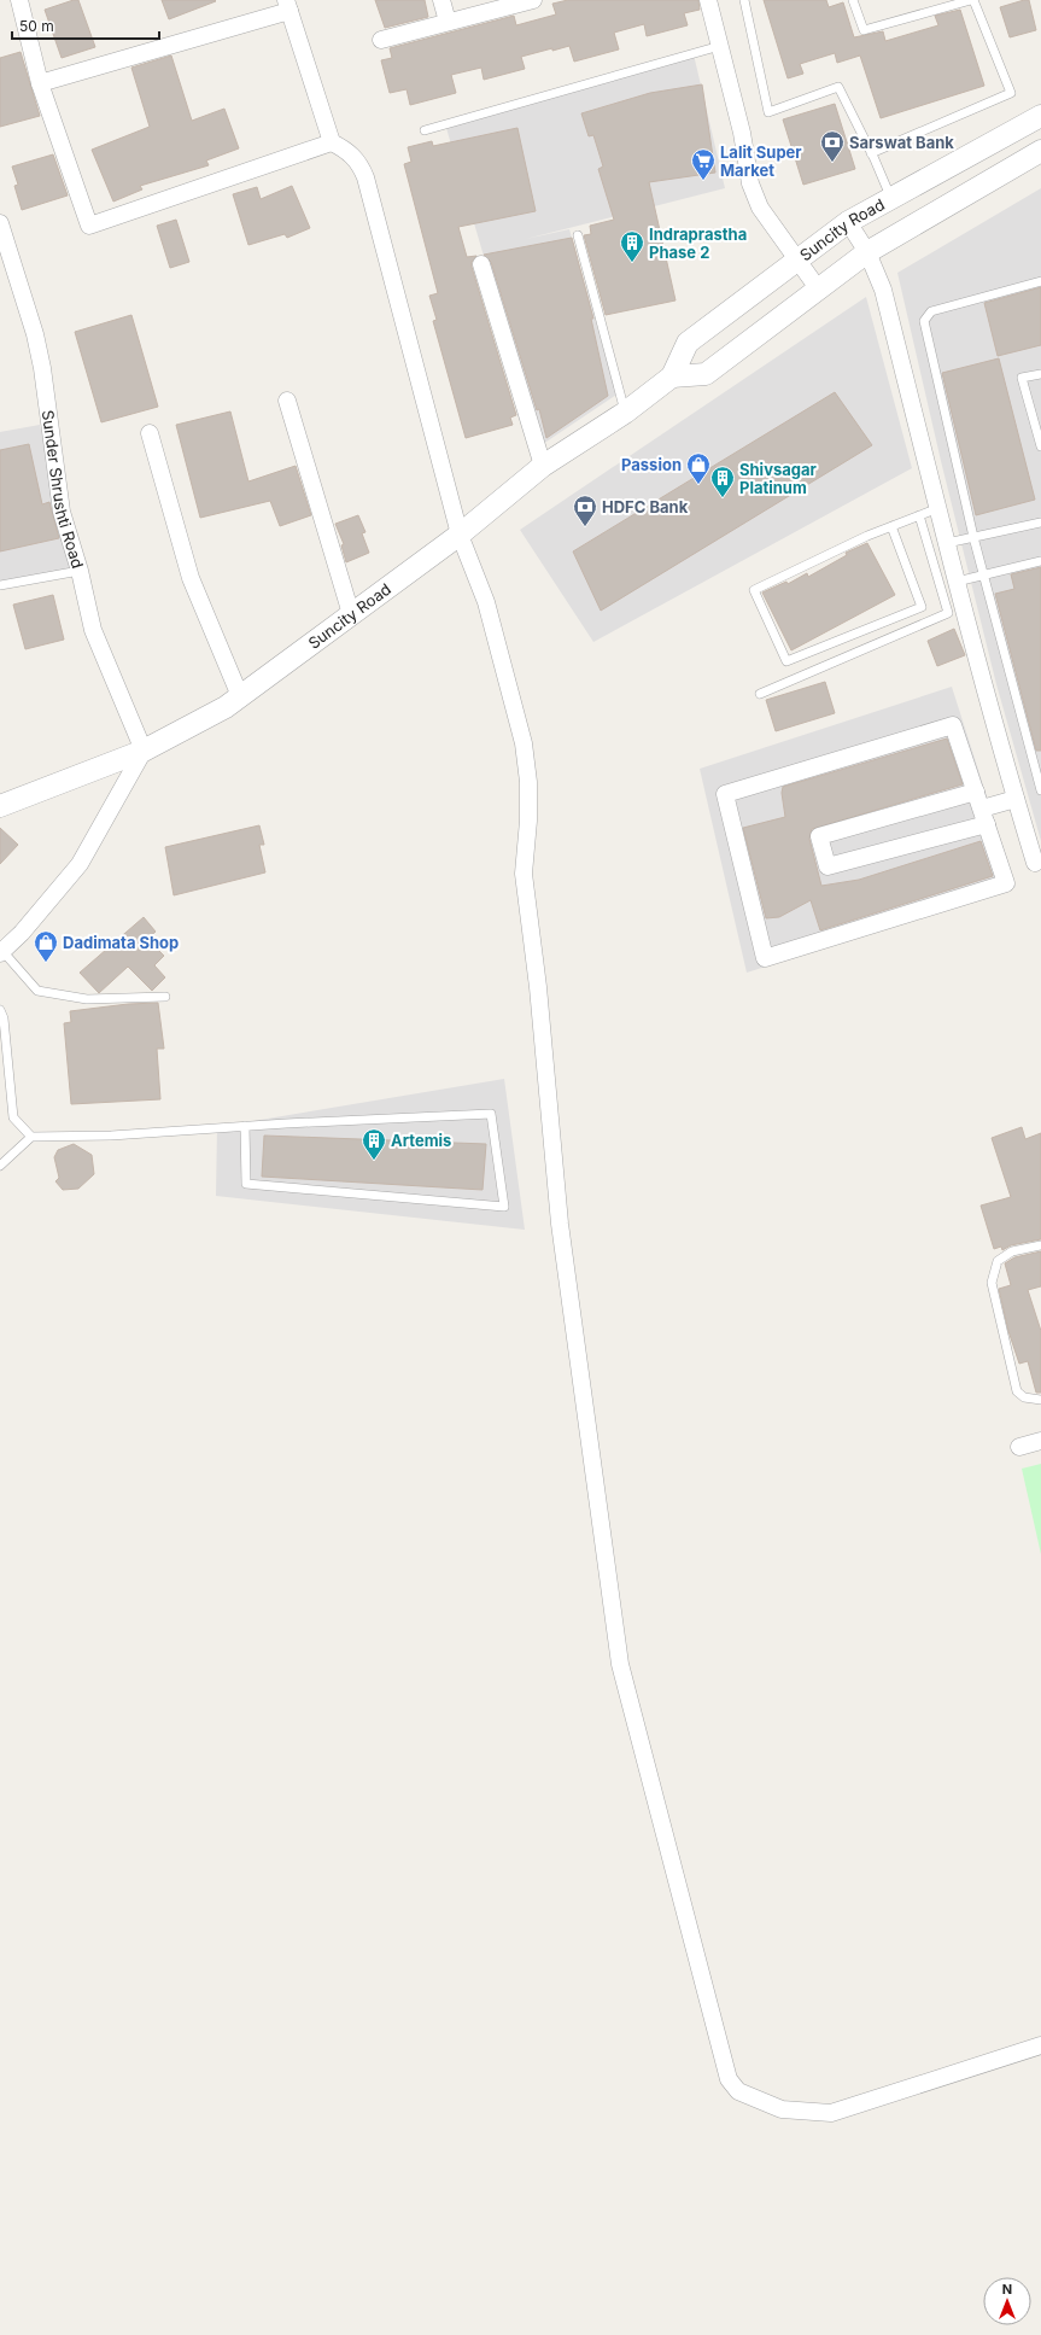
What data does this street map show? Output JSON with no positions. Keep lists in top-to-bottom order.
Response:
{
  "streets": {
    "street": ["Suncity Road", "Sunder Shrushti Road"]
  },
  "crossings": [
    ["Suncity Road", "Sunder Shrushti Road"]
  ],
  "places": {
    "bank": ["Sarswat Bank", "HDFC Bank"],
    "supermarket": ["Lalit Super Market"],
    "building": ["Indraprastha Phase 2", "Shivsagar Platinum", "Artemis"],
    "shop": ["Passion", "Dadimata Shop"]
  },
  "scale_bar": "50 m",
  "north": "top"
}
